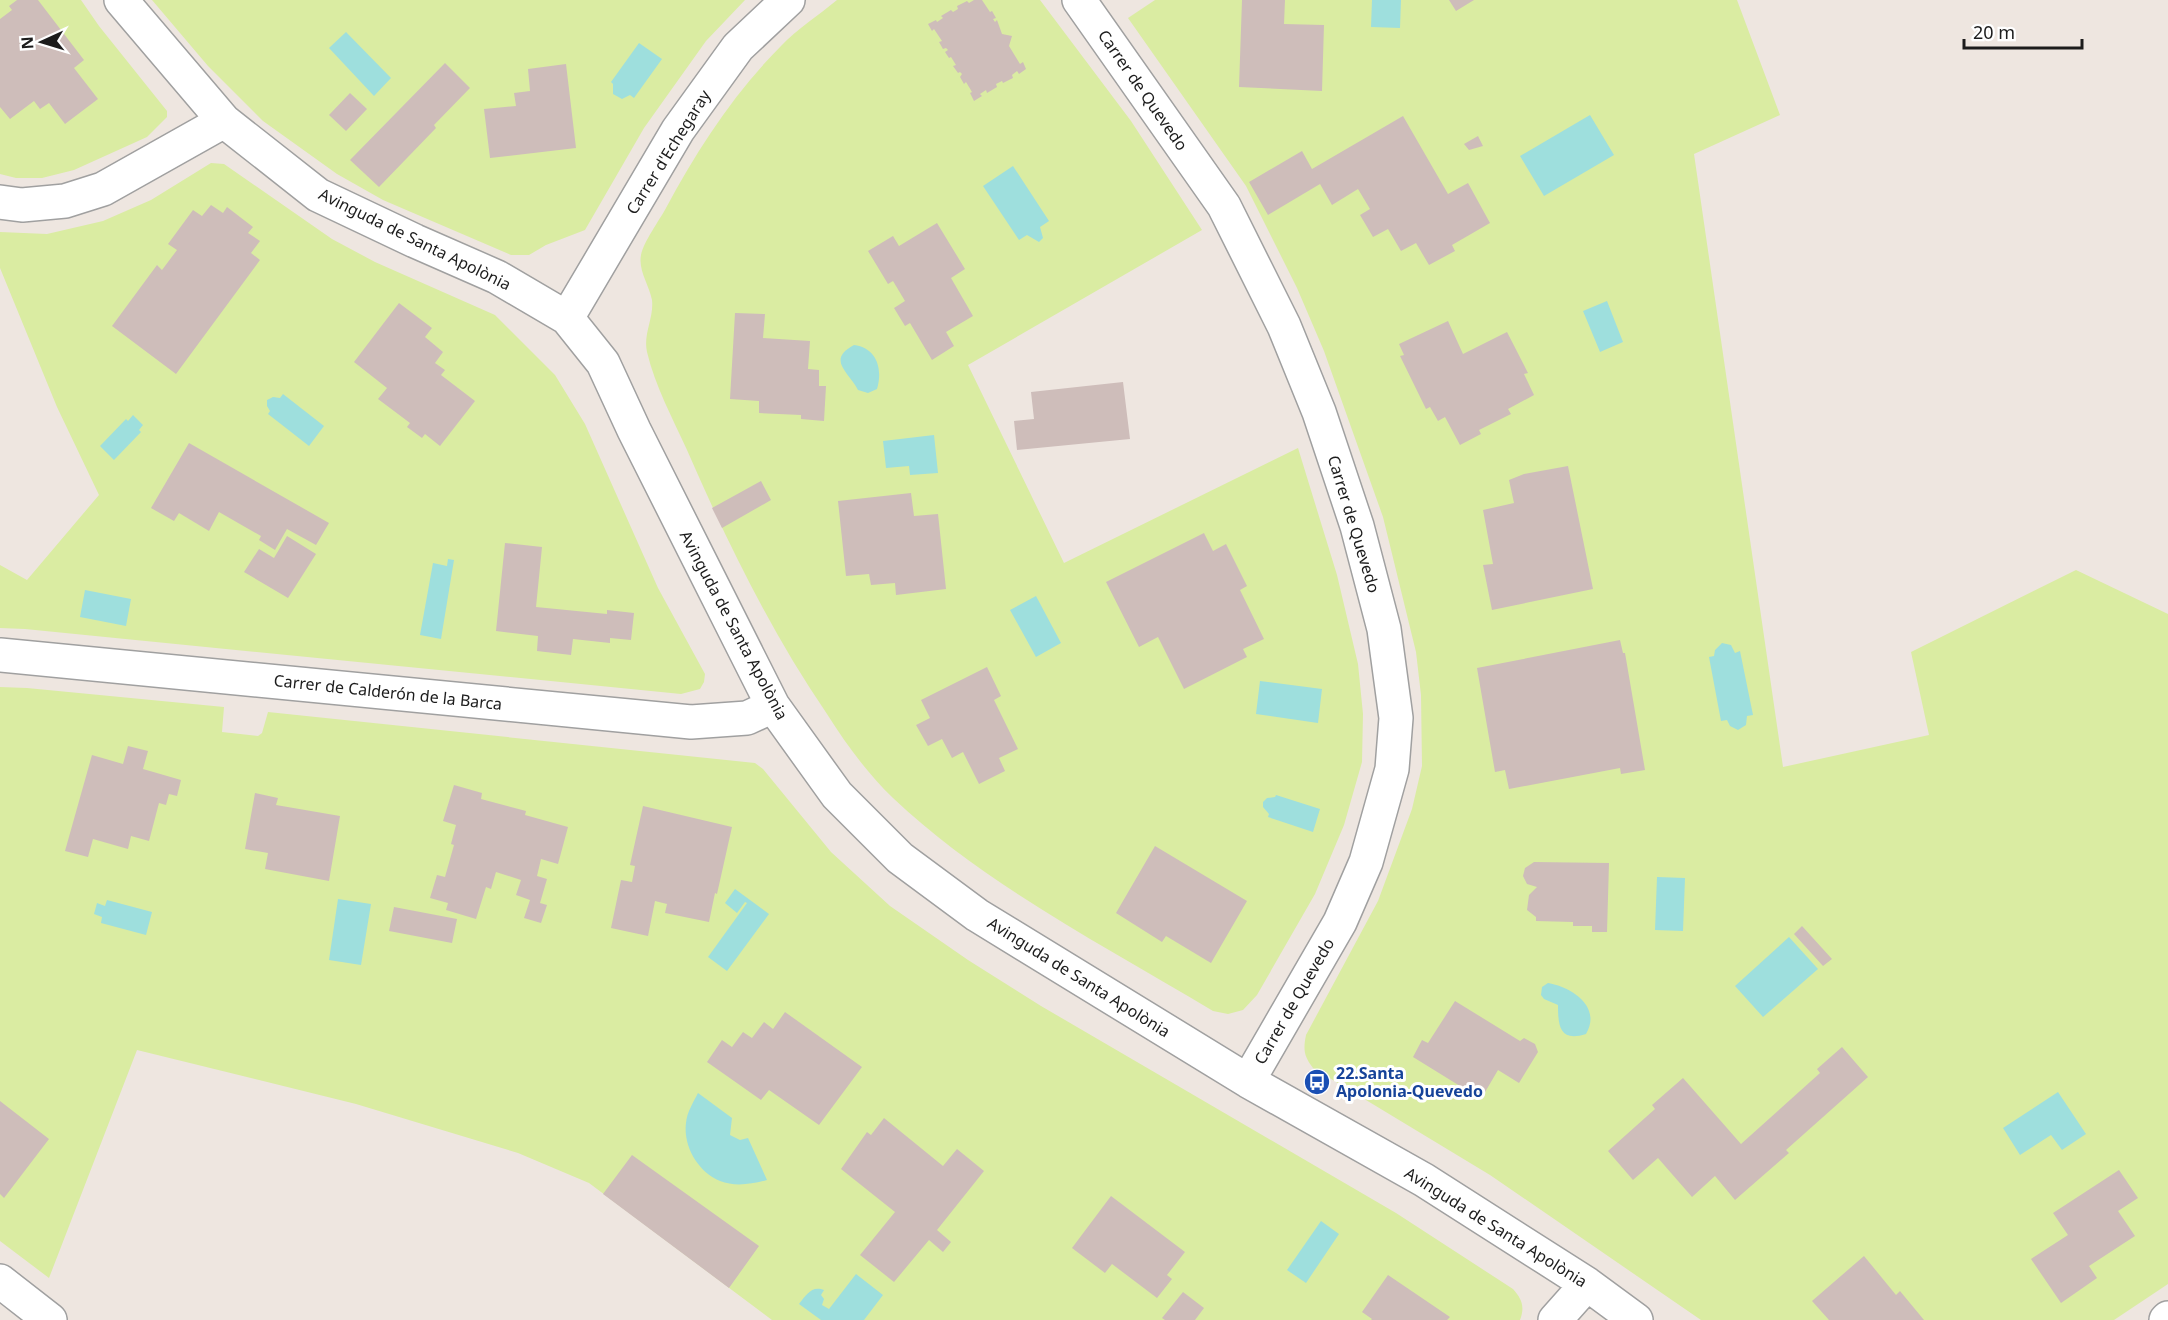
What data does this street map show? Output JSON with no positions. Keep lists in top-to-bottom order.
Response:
{
  "streets": {
    "street": [
      "Carrer de Quevedo",
      "Carrer d'Echegaray",
      "Avinguda de Santa Apolònia",
      "Carrer de Calderón de la Barca"
    ]
  },
  "crossings": [
    ["Carrer de Quevedo", "Avinguda de Santa Apolònia"],
    ["Carrer d'Echegaray", "Avinguda de Santa Apolònia"],
    ["Avinguda de Santa Apolònia", "Carrer de Calderón de la Barca"]
  ],
  "places": {
    "bus stop": ["22.Santa Apolonia-Quevedo"]
  },
  "scale_bar": "20 m",
  "north": "left"
}
